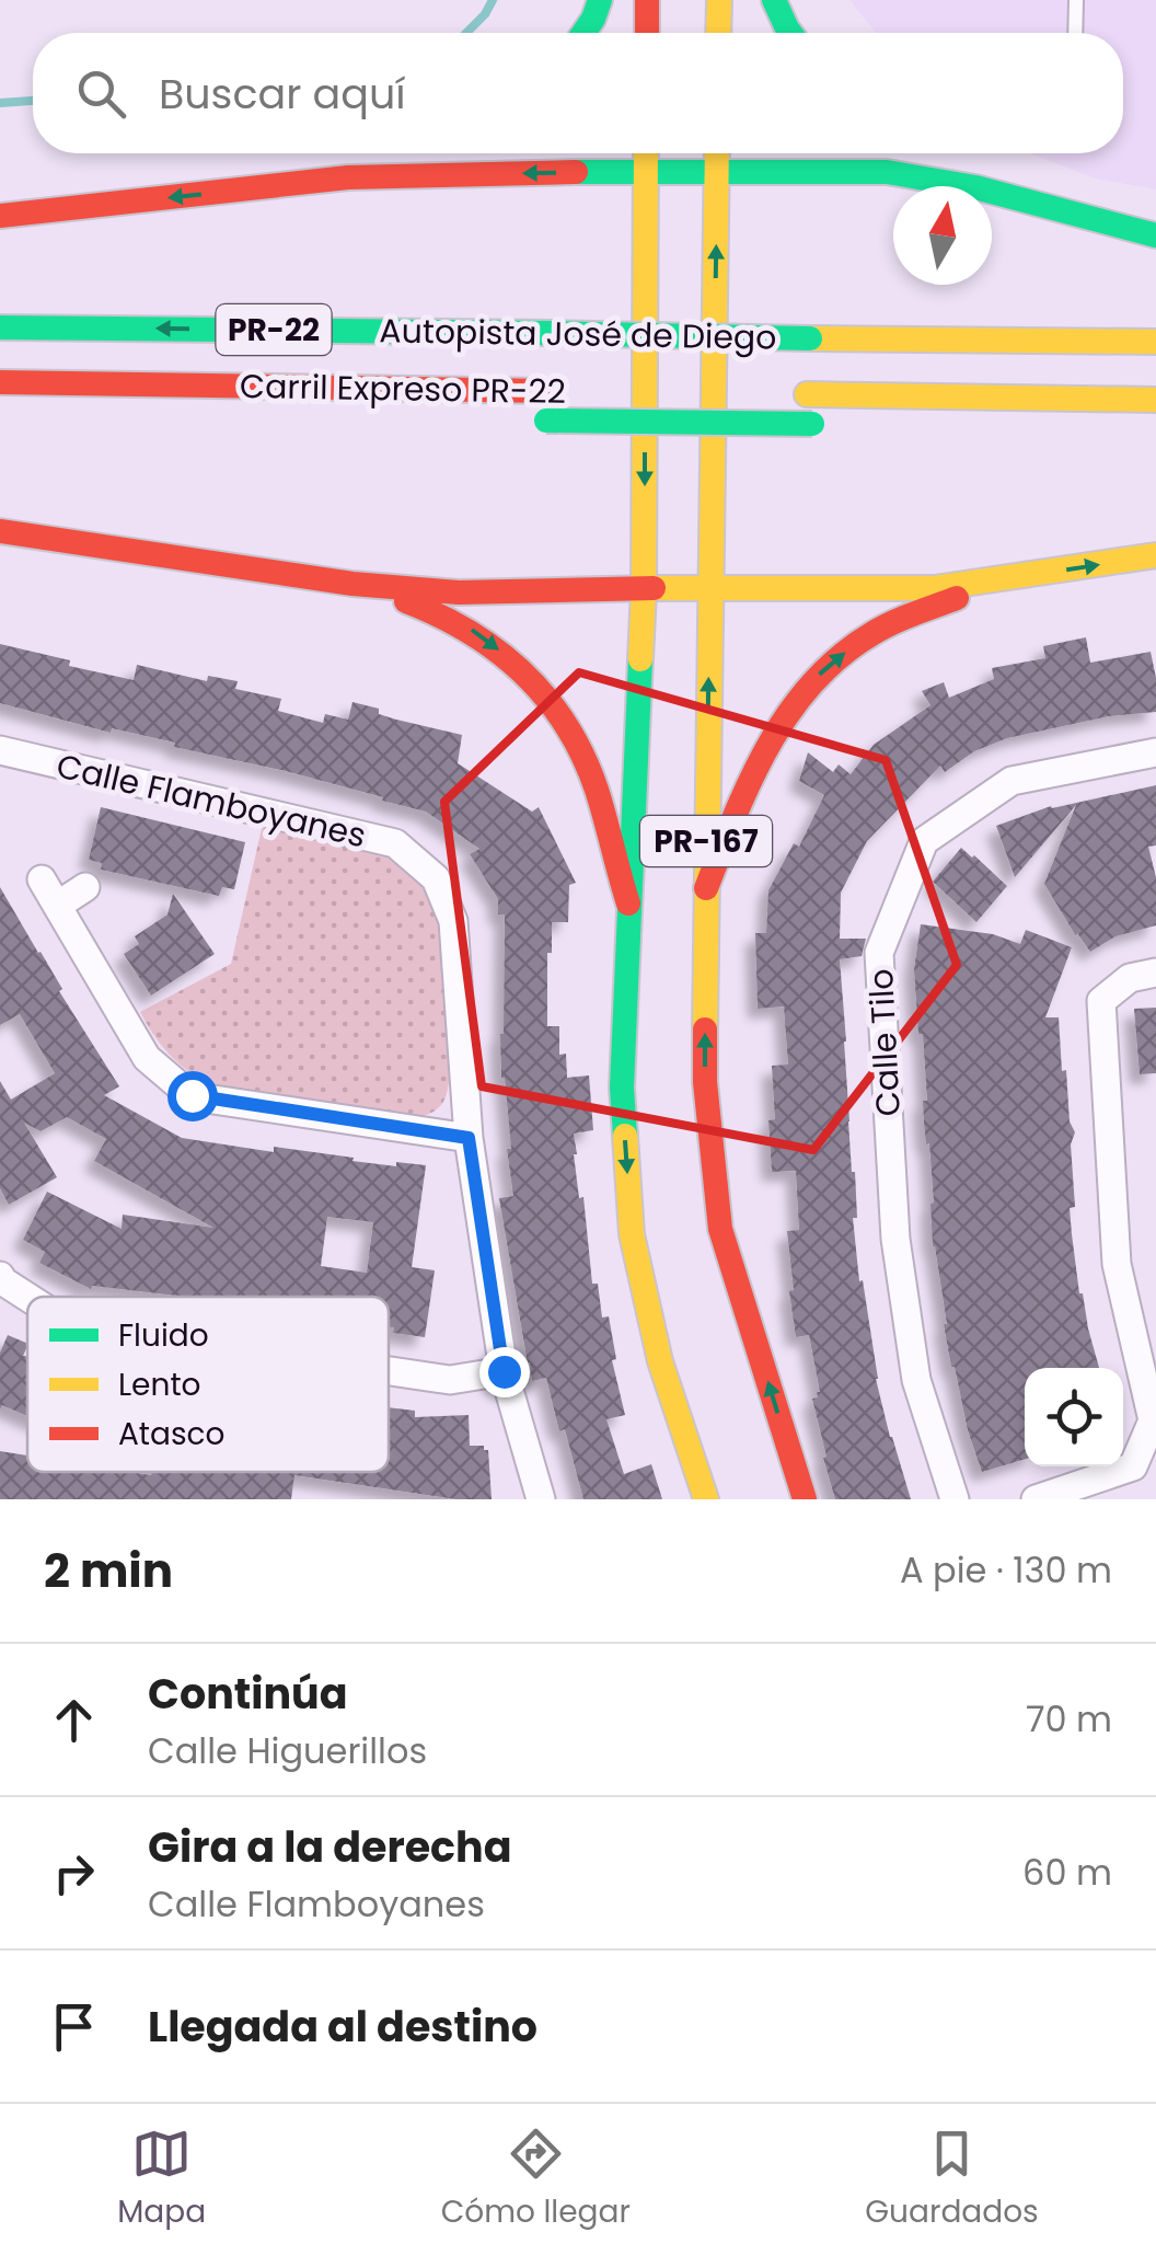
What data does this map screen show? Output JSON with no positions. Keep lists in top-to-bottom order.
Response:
{
  "streets": {
    "main road": [
      "PR-22",
      "Autopista José de Diego",
      "Carril Expreso PR-22",
      "PR-167"
    ],
    "street": ["Calle Flamboyanes", "Calle Tilo"]
  },
  "legend": ["Fluido", "Lento", "Atasco"],
  "north": "top",
  "page": {
    "search": "Buscar aquí",
    "heading": ["2 min", "A pie · 130 m"],
    "list": [
      ["Continúa", "Calle Higuerillos", "70 m"],
      ["Gira a la derecha", "Calle Flamboyanes", "60 m"],
      "Llegada al destino"
    ],
    "nav": ["Mapa", "Cómo llegar", "Guardados"]
  }
}
